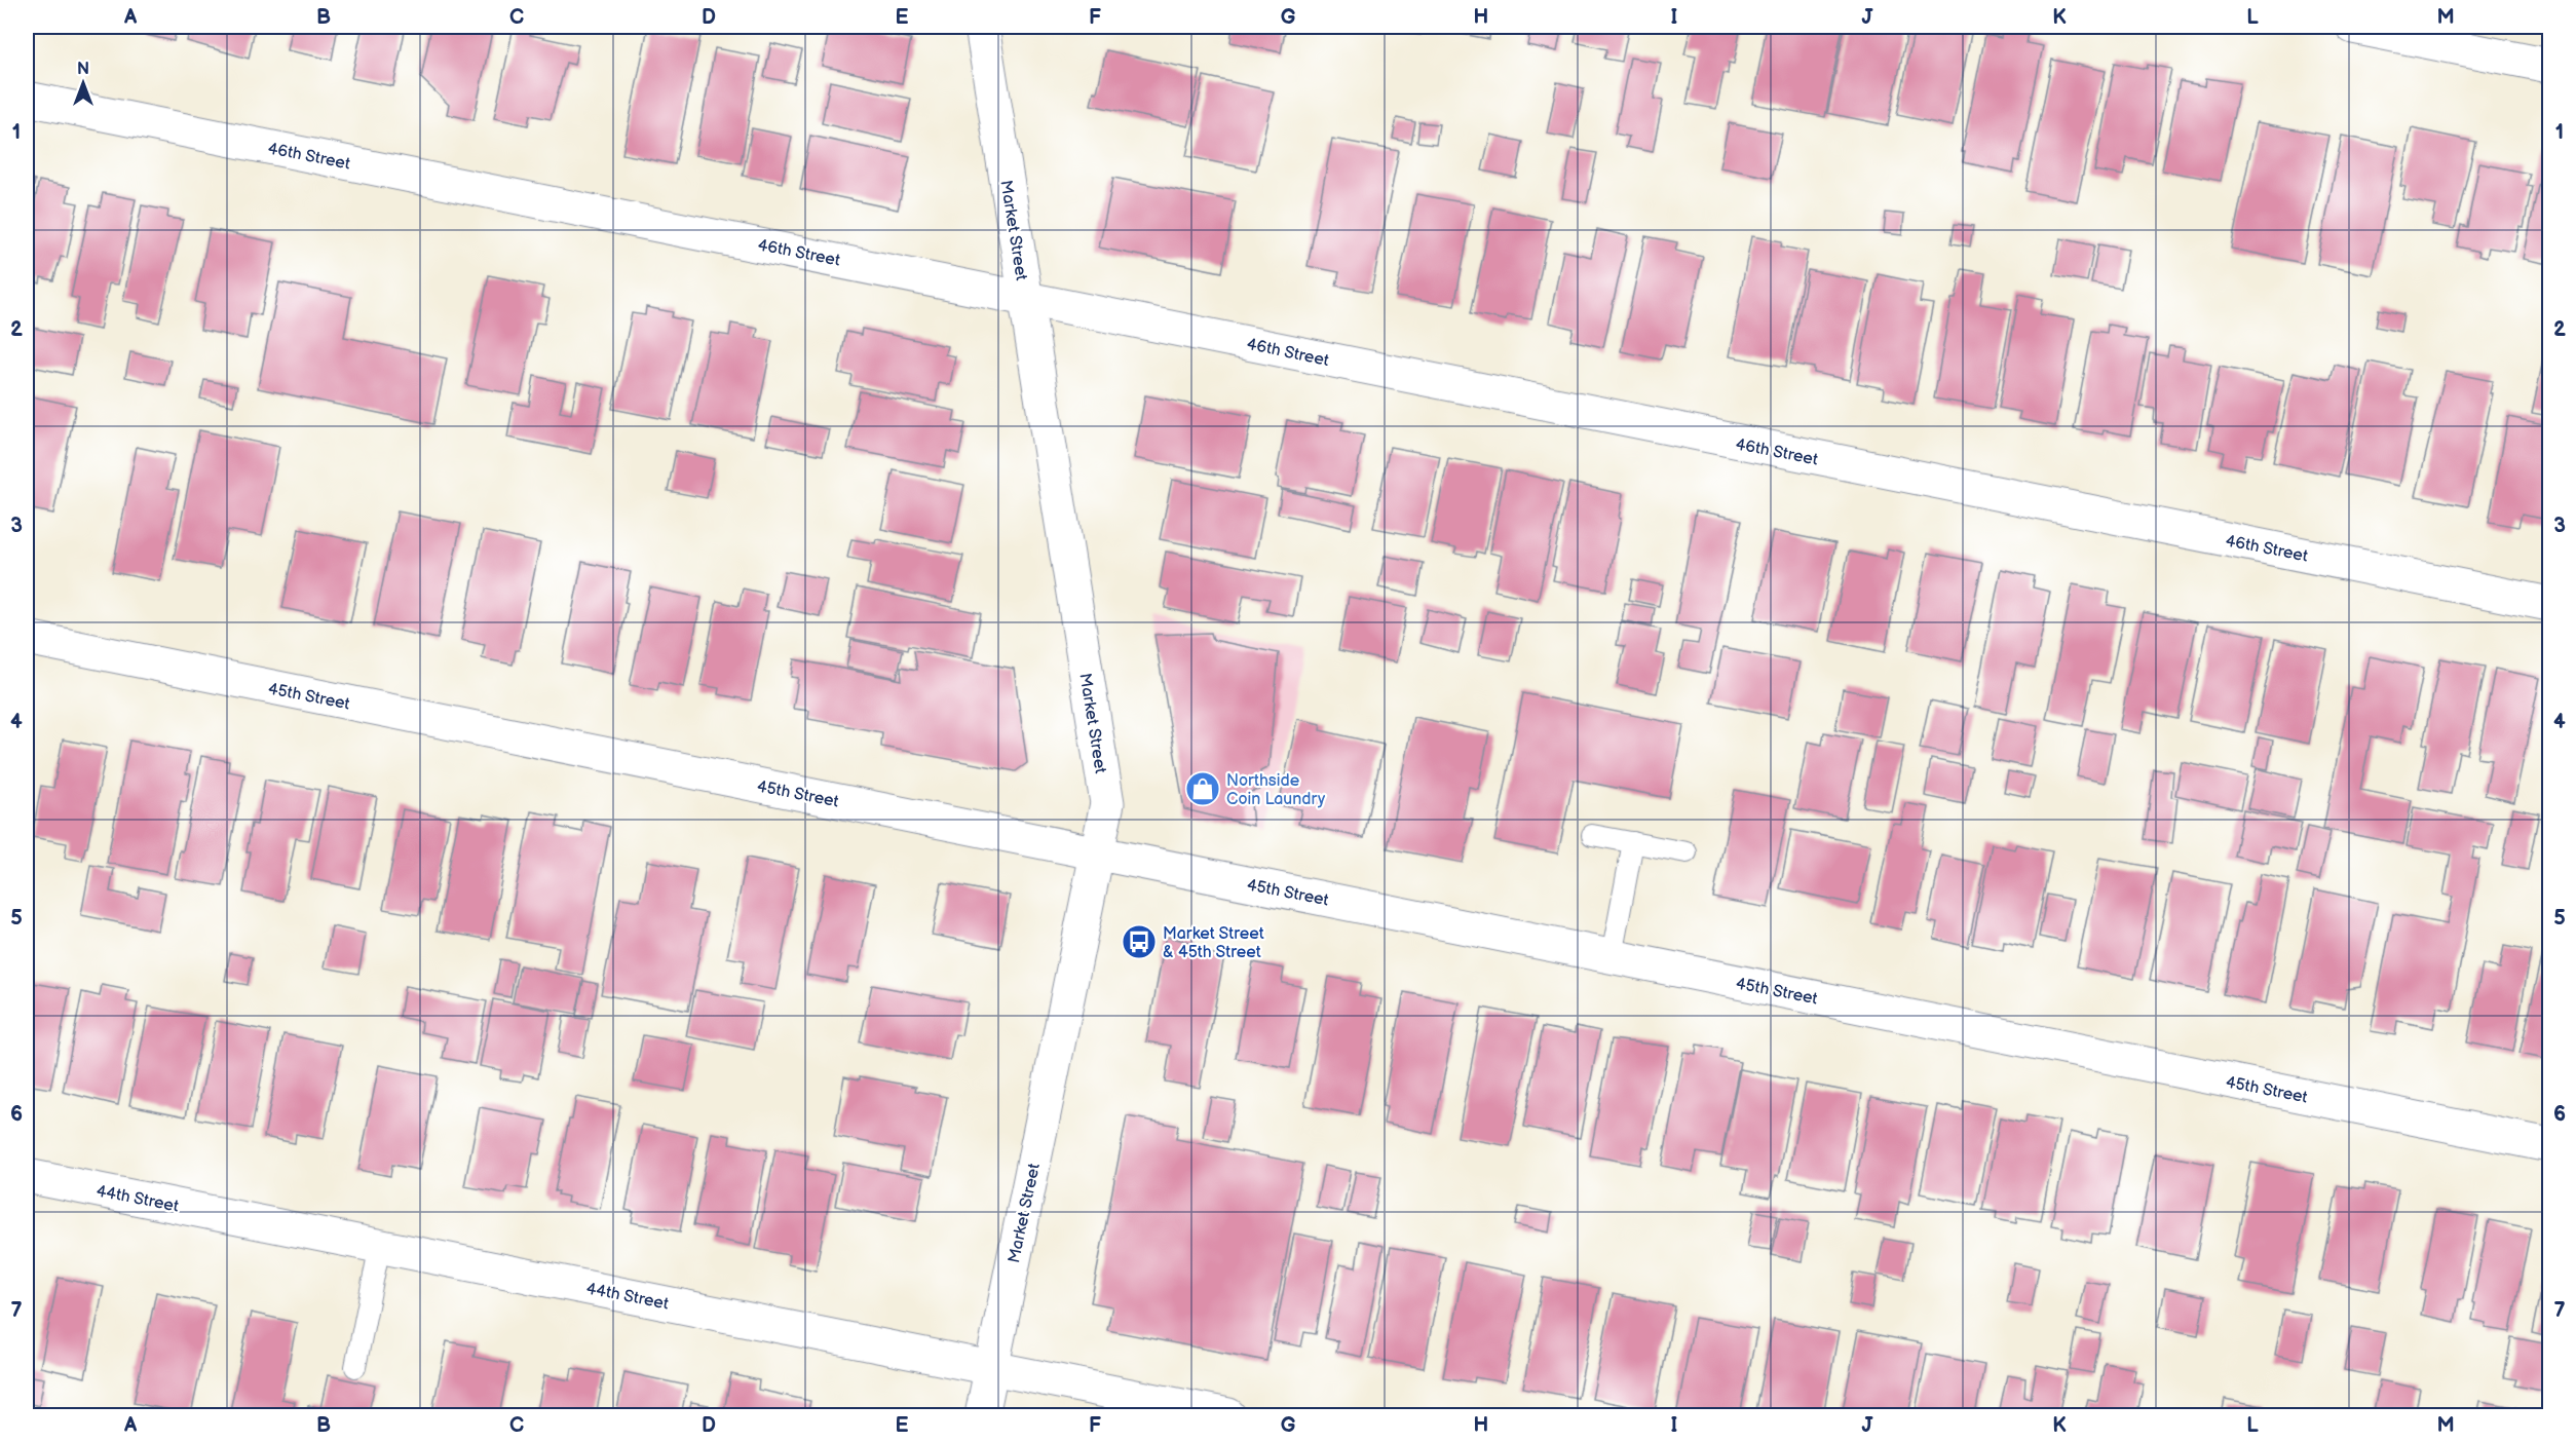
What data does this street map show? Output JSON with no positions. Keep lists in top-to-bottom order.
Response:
{
  "streets": {
    "street": [
      "46th Street",
      "Market Street",
      "45th Street",
      "44th Street"
    ]
  },
  "crossings": [
    ["46th Street", "Market Street"],
    ["Market Street", "45th Street"],
    ["Market Street", "44th Street"]
  ],
  "places": {
    "shop": ["Northside Coin Laundry"],
    "bus stop": ["Market Street & 45th Street"]
  },
  "north": "top",
  "grid": {
    "columns": [
      "A",
      "B",
      "C",
      "D",
      "E",
      "F",
      "G",
      "H",
      "I",
      "J",
      "K",
      "L",
      "M"
    ],
    "rows": [
      "1",
      "2",
      "3",
      "4",
      "5",
      "6",
      "7"
    ]
  }
}
